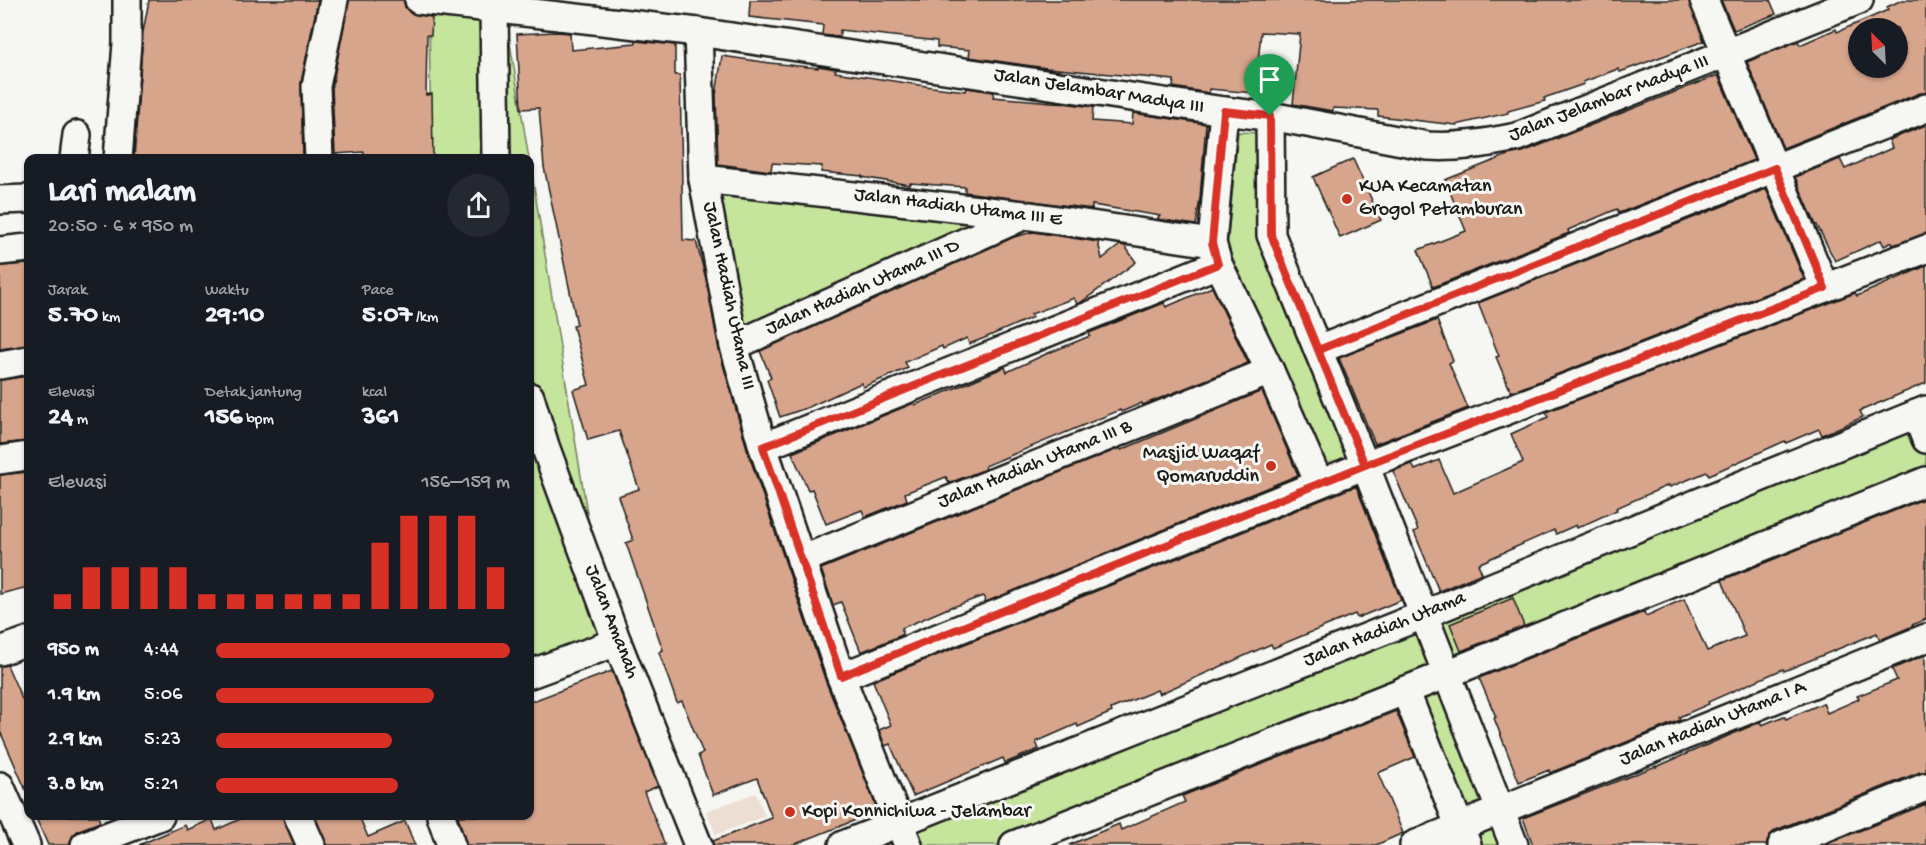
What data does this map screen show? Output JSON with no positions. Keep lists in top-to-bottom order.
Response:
{
  "streets": {
    "street": [
      "Jalan Jelambar Madya III",
      "Jalan Hadiah Utama III E",
      "Jalan Hadiah Utama III D",
      "Jalan Hadiah Utama III",
      "Jalan Hadiah Utama III B",
      "Jalan Amanah",
      "Jalan Hadiah Utama",
      "Jalan Hadiah Utama I A"
    ]
  },
  "crossings": [
    ["Jalan Jelambar Madya III", "Jalan Hadiah Utama III"],
    ["Jalan Hadiah Utama III E", "Jalan Hadiah Utama III D"],
    ["Jalan Hadiah Utama III E", "Jalan Hadiah Utama III"],
    ["Jalan Hadiah Utama III D", "Jalan Hadiah Utama III"],
    ["Jalan Hadiah Utama III", "Jalan Hadiah Utama III B"],
    ["Jalan Hadiah Utama III", "Jalan Hadiah Utama"]
  ],
  "places": ["KUA Kecamatan Grogol Petamburan", "Masjid Waqaf Qomaruddin", "Kopi Konnichiwa - Jelambar"],
  "north": "top left",
  "page": {
    "heading": ["Lari malam", "20:50 · 6 × 950 m"],
    "stats": [
      ["Jarak", "5.70 km"],
      ["Waktu", "29:10"],
      ["Pace", "5:07 /km"],
      ["Elevasi", "24 m"],
      ["Detak jantung", "156 bpm"],
      ["kcal", "361"]
    ],
    "chart": ["Elevasi", "156–159 m"],
    "list": [
      {
        "name": "950 m",
        "note": "4:44"
      },
      {
        "name": "1.9 km",
        "note": "5:06"
      },
      {
        "name": "2.9 km",
        "note": "5:23"
      },
      {
        "name": "3.8 km",
        "note": "5:21"
      }
    ]
  }
}
